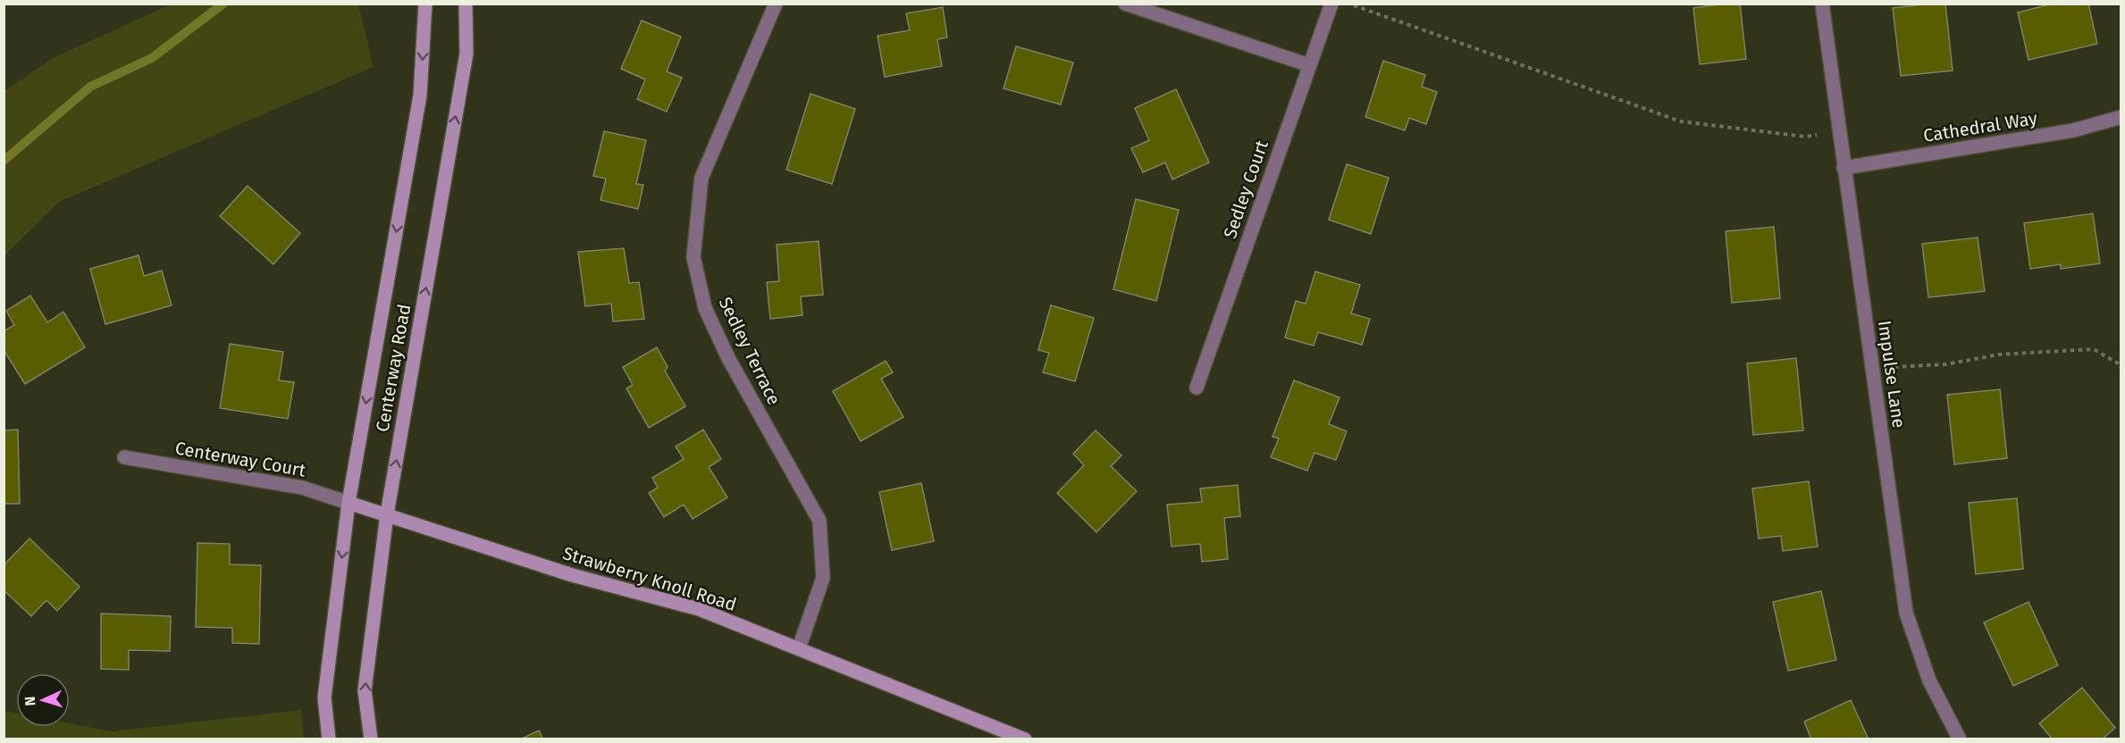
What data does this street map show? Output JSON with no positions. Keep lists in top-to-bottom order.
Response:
{
  "streets": {
    "street": [
      "Cathedral Way",
      "Sedley Court",
      "Sedley Terrace",
      "Centerway Road",
      "Impulse Lane",
      "Centerway Court",
      "Strawberry Knoll Road"
    ]
  },
  "crossings": [
    ["Cathedral Way", "Impulse Lane"],
    ["Sedley Terrace", "Strawberry Knoll Road"],
    ["Centerway Road", "Centerway Court"],
    ["Centerway Road", "Strawberry Knoll Road"],
    ["Centerway Court", "Strawberry Knoll Road"]
  ],
  "north": "left"
}
